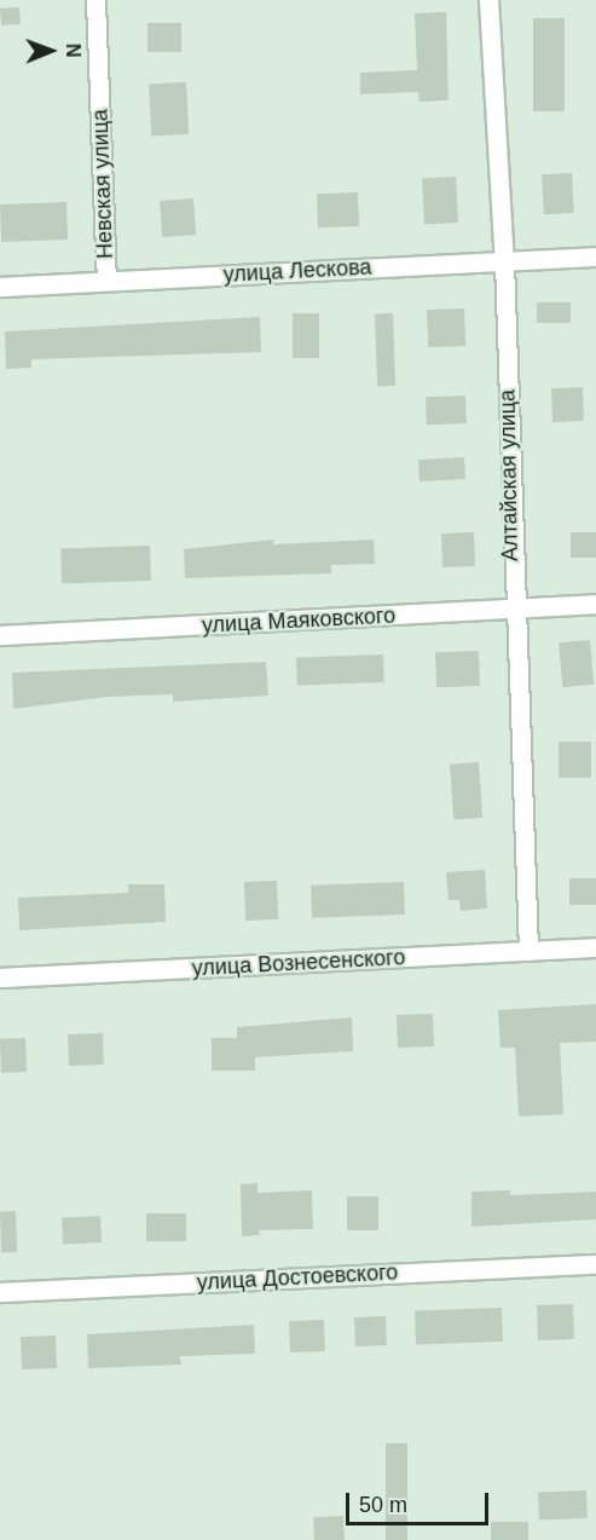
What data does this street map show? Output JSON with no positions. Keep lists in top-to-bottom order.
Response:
{
  "streets": {
    "street": [
      "Невская улица",
      "улица Лескова",
      "Алтайская улица",
      "улица Маяковского",
      "улица Вознесенского",
      "улица Достоевского"
    ]
  },
  "crossings": [
    ["Невская улица", "улица Лескова"],
    ["улица Лескова", "Алтайская улица"],
    ["Алтайская улица", "улица Маяковского"],
    ["Алтайская улица", "улица Вознесенского"]
  ],
  "scale_bar": "50 m",
  "north": "right"
}
